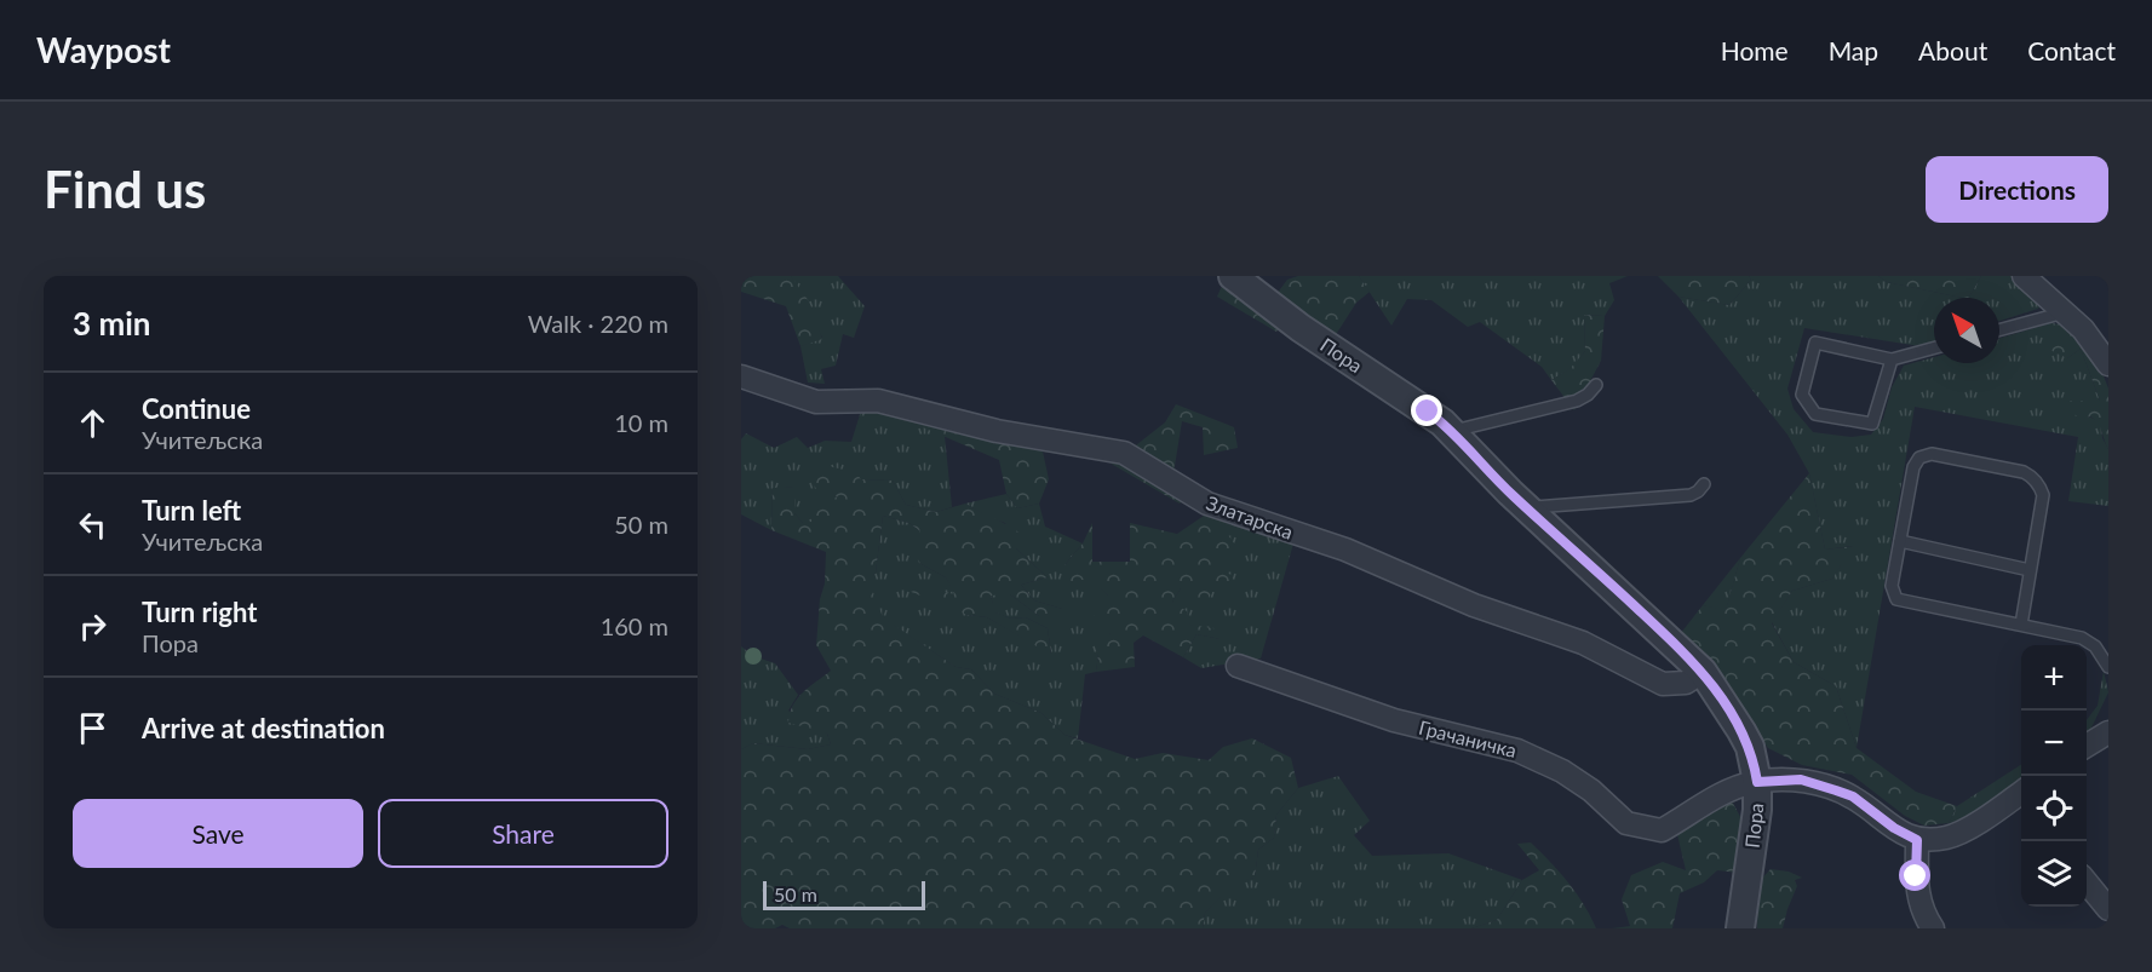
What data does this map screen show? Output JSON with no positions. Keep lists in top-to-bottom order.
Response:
{
  "streets": {
    "street": ["Пора", "Златарска", "Грачаничка"]
  },
  "crossings": [
    ["Пора", "Златарска"],
    ["Пора", "Грачаничка"]
  ],
  "scale_bar": "50 m",
  "north": "top left",
  "page": {
    "header": "Waypost",
    "nav": [
      "Home",
      "Map",
      "About",
      "Contact"
    ],
    "buttons": [
      "Directions",
      ["Save", "Share"]
    ],
    "title": "Find us",
    "heading": ["3 min", "Walk · 220 m"],
    "list": [
      ["Continue", "Учитељска", "10 m"],
      ["Turn left", "Учитељска", "50 m"],
      ["Turn right", "Пора", "160 m"],
      "Arrive at destination"
    ],
    "map_buttons": ["+", "−"],
    "scale": "50 m"
  }
}
